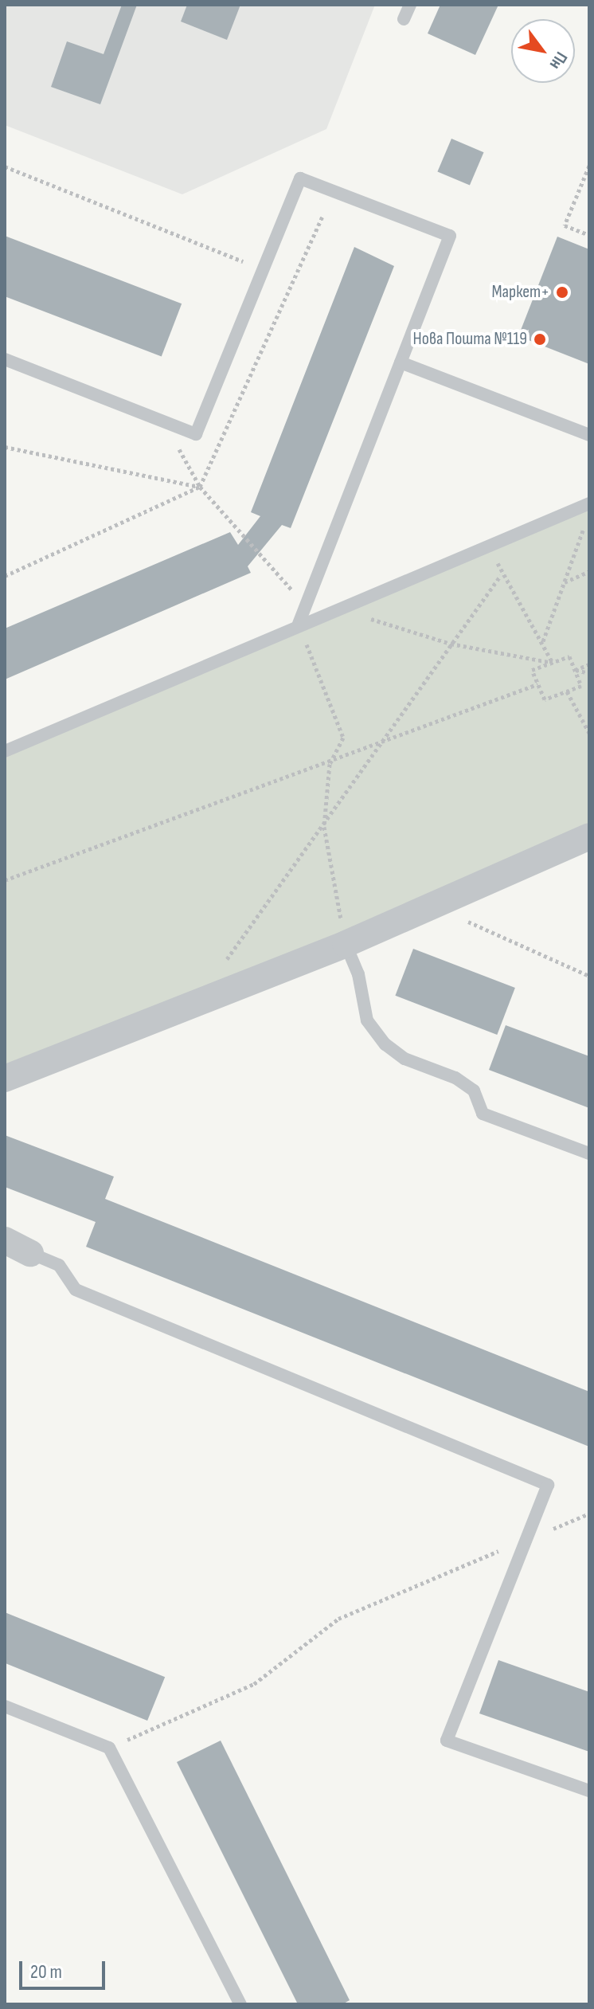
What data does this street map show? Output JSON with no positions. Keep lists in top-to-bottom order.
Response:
{
  "places": ["Маркет+", "Нова Пошта №119"],
  "scale_bar": "20 m",
  "north": "bottom right"
}
